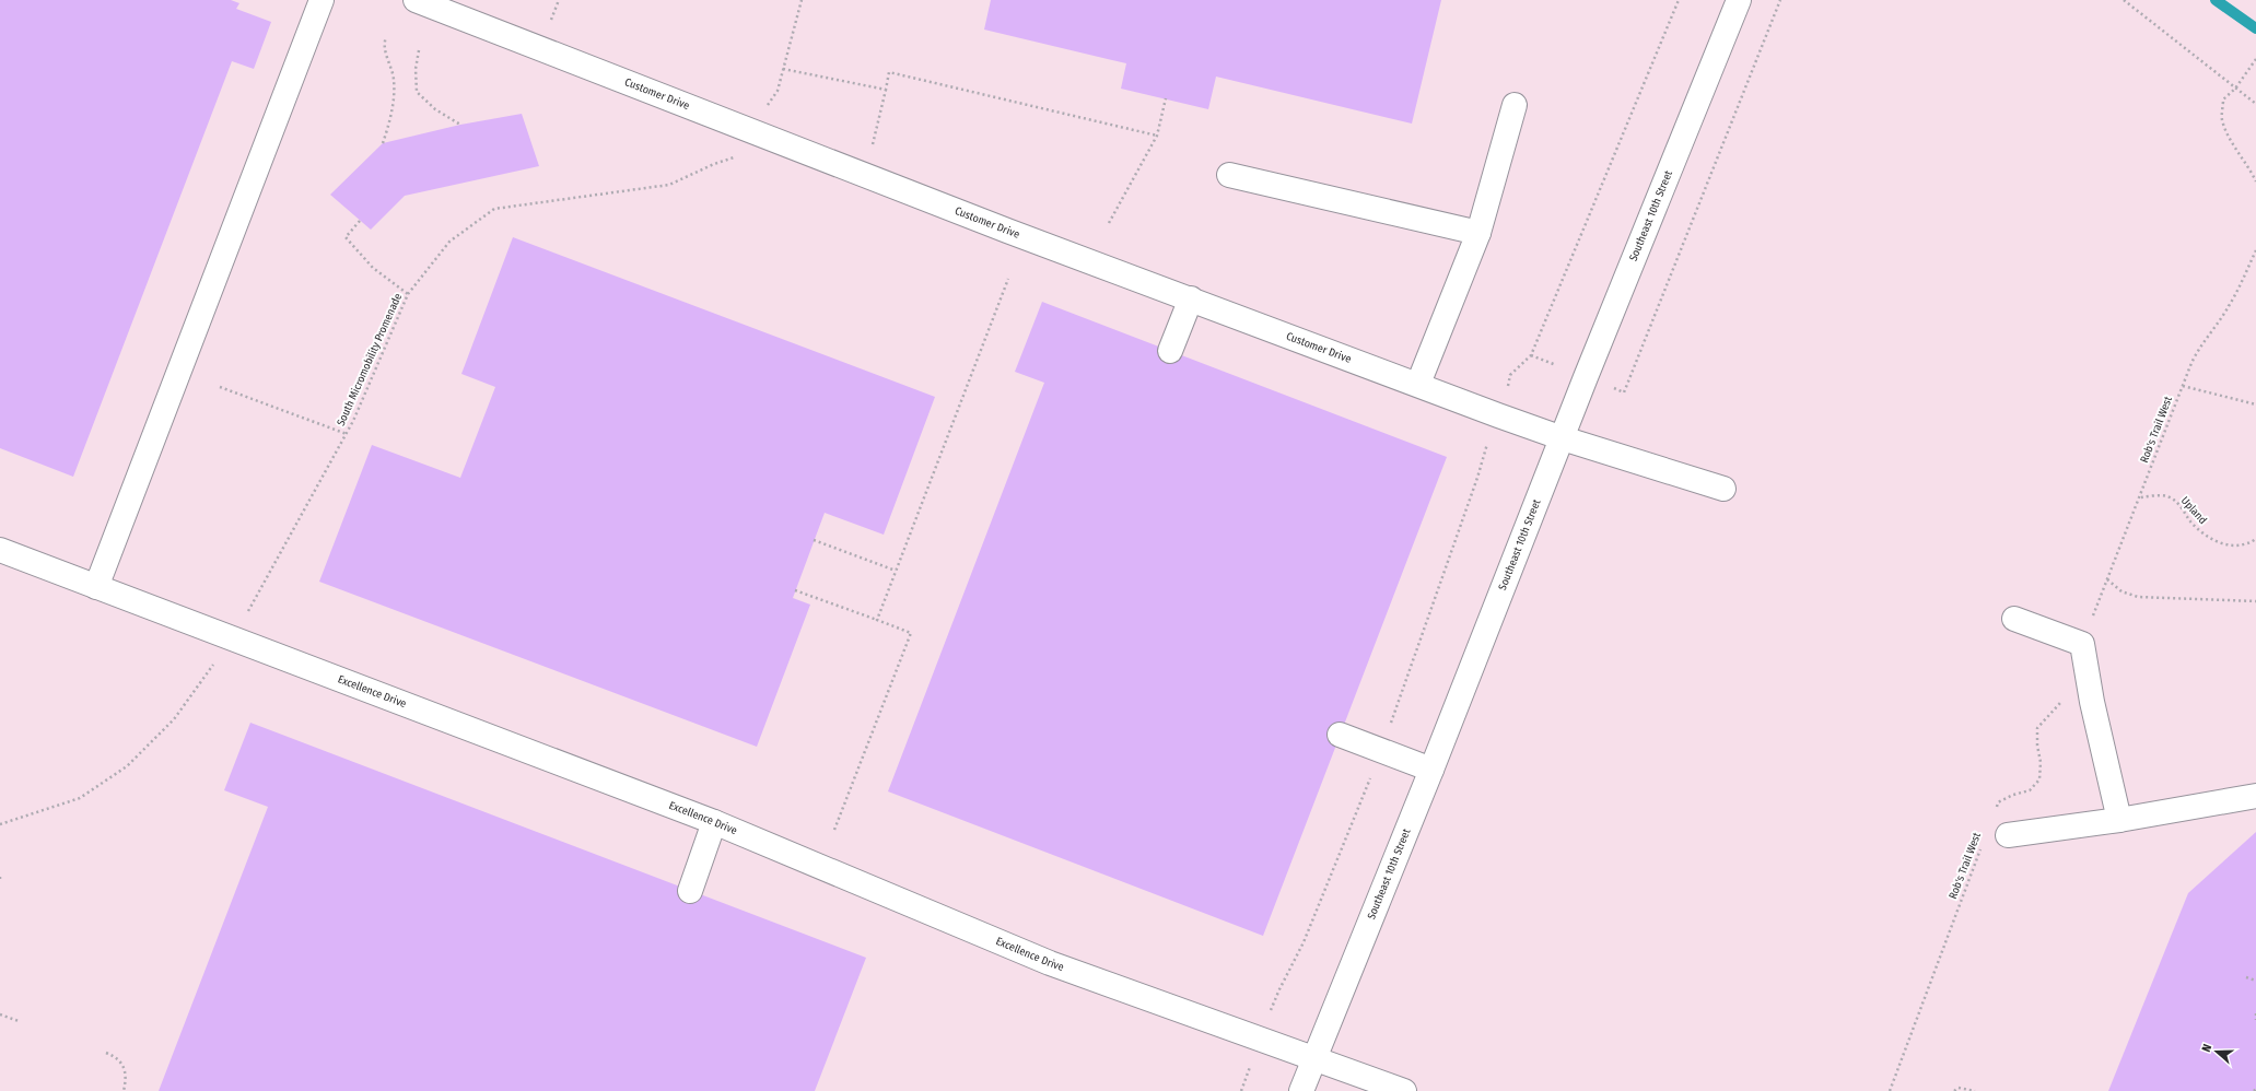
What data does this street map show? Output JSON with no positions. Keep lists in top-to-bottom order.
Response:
{
  "streets": {
    "street": ["Customer Drive", "Southeast 10th Street", "Excellence Drive"],
    "path": ["South Micromobility Promenade", "Rob's Trail West", "Upland"]
  },
  "crossings": [
    ["Customer Drive", "Southeast 10th Street"],
    ["Customer Drive", "South Micromobility Promenade"],
    ["Southeast 10th Street", "Excellence Drive"],
    ["South Micromobility Promenade", "Excellence Drive"],
    ["Rob's Trail West", "Upland"]
  ],
  "north": "left"
}
